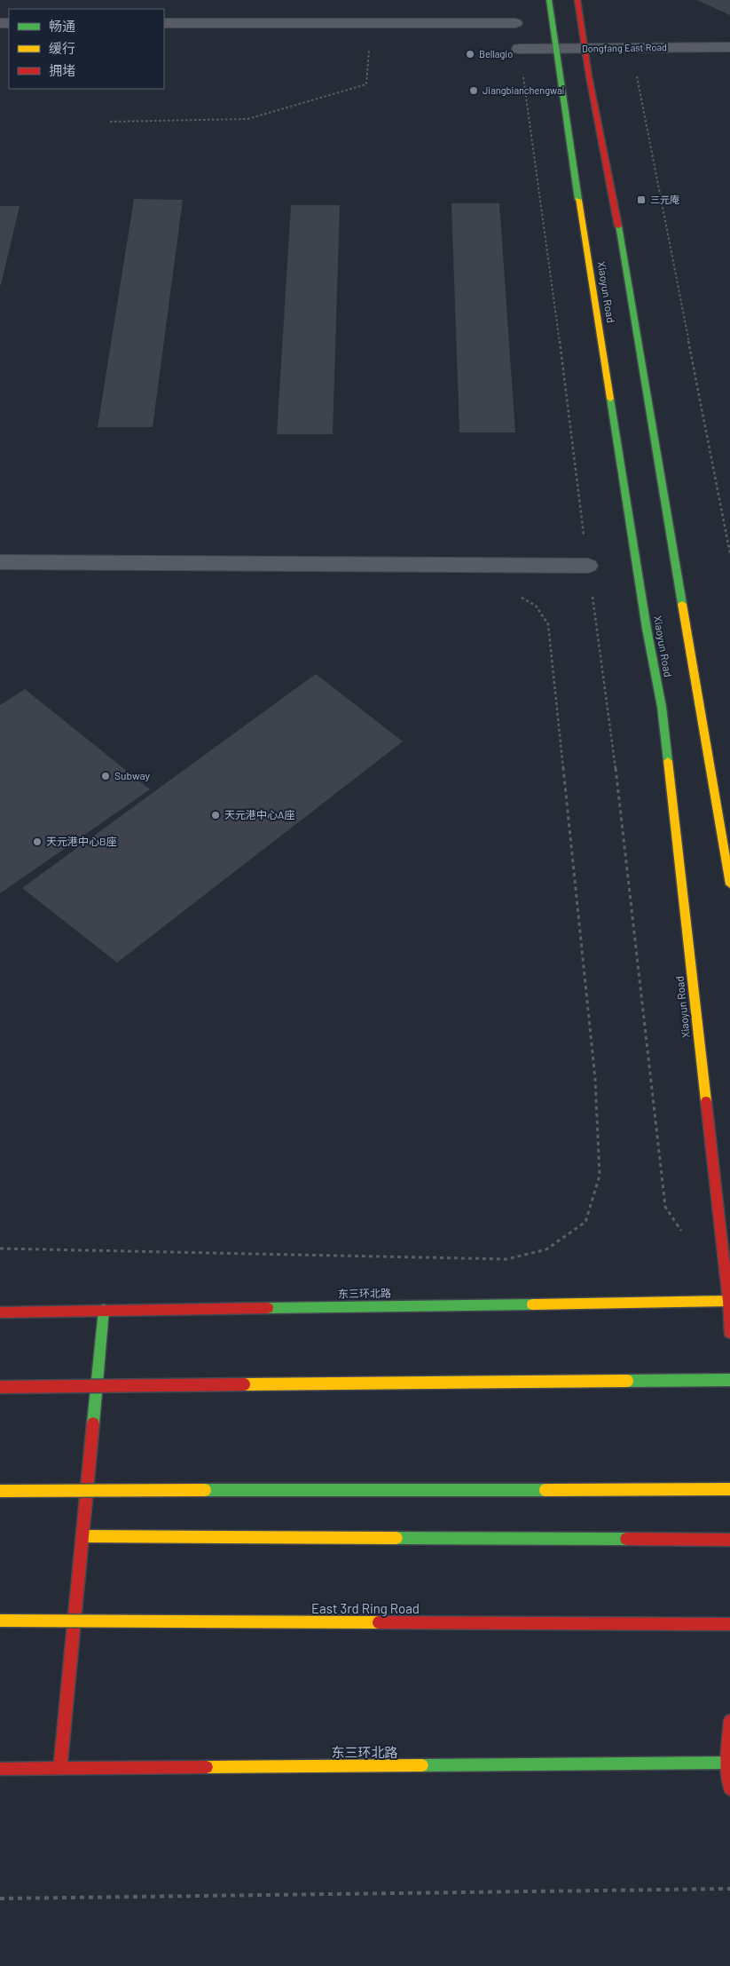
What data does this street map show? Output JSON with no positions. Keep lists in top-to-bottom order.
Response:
{
  "streets": {
    "main road": ["Xiaoyun Road", "东三环北路", "East 3rd Ring Road"],
    "street": ["Dongfang East Road"]
  },
  "crossings": [
    ["Dongfang East Road", "Xiaoyun Road"],
    ["Xiaoyun Road", "东三环北路"]
  ],
  "places": {
    "other": [
      "Bellagio",
      "Jiangbianchengwai",
      "Subway",
      "天元港中心A座",
      "天元港中心B座"
    ],
    "transit": ["三元庵"]
  },
  "legend": ["畅通", "缓行", "拥堵"]
}
